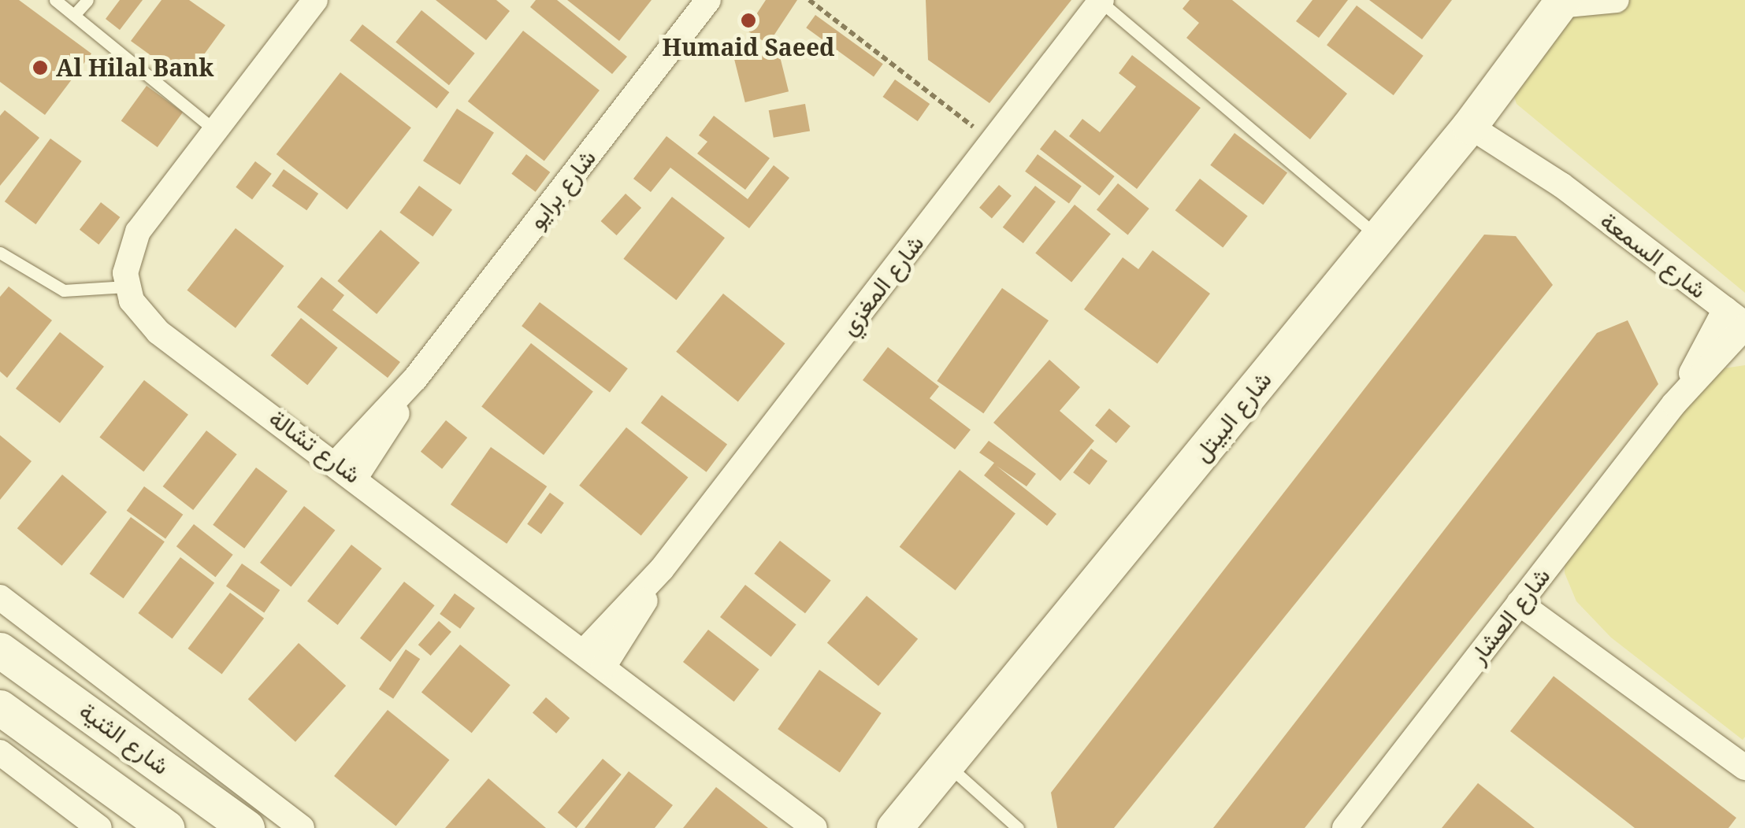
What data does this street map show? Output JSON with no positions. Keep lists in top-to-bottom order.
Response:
{
  "streets": {
    "street": [
      "شارع برايو",
      "شارع السمعة",
      "شارع المغزي",
      "شارع البيتل",
      "شارع تشالة",
      "شارع العشار",
      "شارع الثنية"
    ]
  },
  "crossings": [
    ["شارع برايو", "شارع تشالة"],
    ["شارع السمعة", "شارع البيتل"],
    ["شارع السمعة", "شارع العشار"],
    ["شارع المغزي", "شارع تشالة"]
  ],
  "places": ["Humaid Saeed", "Al Hilal Bank"]
}
